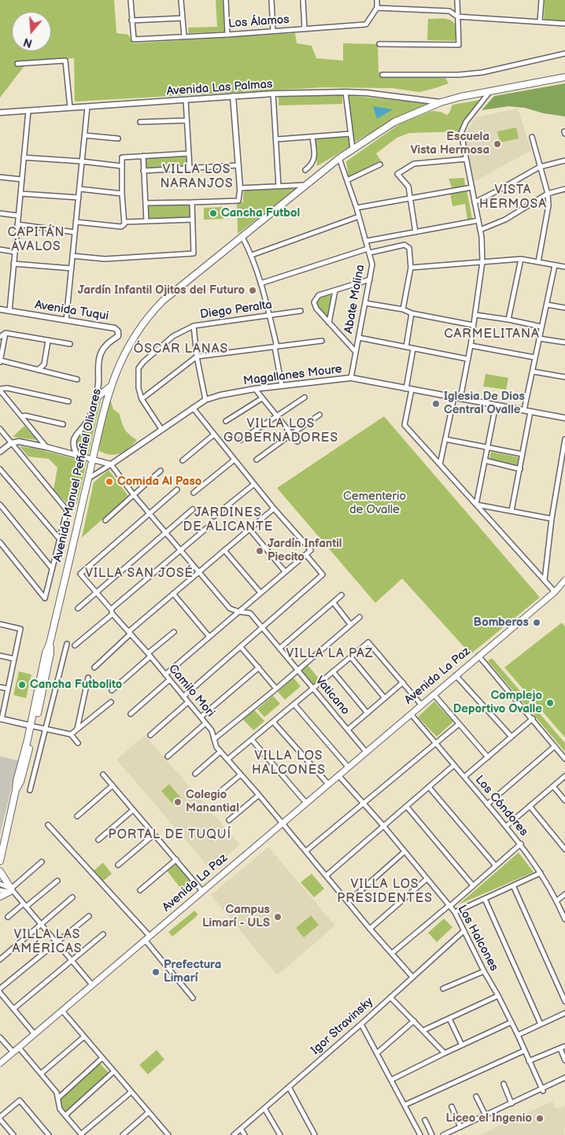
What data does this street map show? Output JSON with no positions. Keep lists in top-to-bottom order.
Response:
{
  "streets": {
    "main road": ["Avenida Manuel Peñafiel Olivares", "Avenida La Paz"],
    "street": [
      "Los Álamos",
      "Avenida Las Palmas",
      "Abate Molina",
      "Diego Peralta",
      "Avenida Tuqui",
      "Magallanes Moure",
      "Camilo Mori",
      "Vaticano",
      "Los Cóndores",
      "Los Halcones",
      "Igor Stravinsky"
    ]
  },
  "crossings": [
    ["Avenida Las Palmas", "Avenida Manuel Peñafiel Olivares"],
    ["Abate Molina", "Magallanes Moure"],
    ["Abate Molina", "Avenida Manuel Peñafiel Olivares"],
    ["Diego Peralta", "Magallanes Moure"],
    ["Magallanes Moure", "Vaticano"],
    ["Avenida La Paz", "Camilo Mori"],
    ["Avenida La Paz", "Vaticano"],
    ["Avenida La Paz", "Los Cóndores"],
    ["Avenida La Paz", "Los Halcones"],
    ["Camilo Mori", "Vaticano"],
    ["Camilo Mori", "Igor Stravinsky"],
    ["Los Halcones", "Igor Stravinsky"]
  ],
  "districts": [
    "VILLA LOS NARANJOS",
    "VISTA HERMOSA",
    "CAPITÁN ÁVALOS",
    "CARMELITANA",
    "ÓSCAR LANAS",
    "VILLA LOS GOBERNADORES",
    "JARDINES DE ALICANTE",
    "VILLA SAN JOSÉ",
    "VILLA LA PAZ",
    "VILLA LOS HALCONES",
    "PORTAL DE TUQUÍ",
    "VILLA LOS PRESIDENTES",
    "VILLA LAS AMÉRICAS"
  ],
  "parks": ["Cementerio de Ovalle"],
  "places": [
    "Escuela Vista Hermosa",
    "Cancha Futbol",
    "Jardín Infantil Ojitos del Futuro",
    "Iglesia De Dios Central Ovalle",
    "Comida Al Paso",
    "Jardín Infantil Piecito",
    "Bomberos",
    "Cancha Futbolito",
    "Complejo Deportivo Ovalle",
    "Colegio Manantial",
    "Campus Limarí - ULS",
    "Prefectura Limarí",
    "Liceo el Ingenio"
  ],
  "north": "bottom"
}
